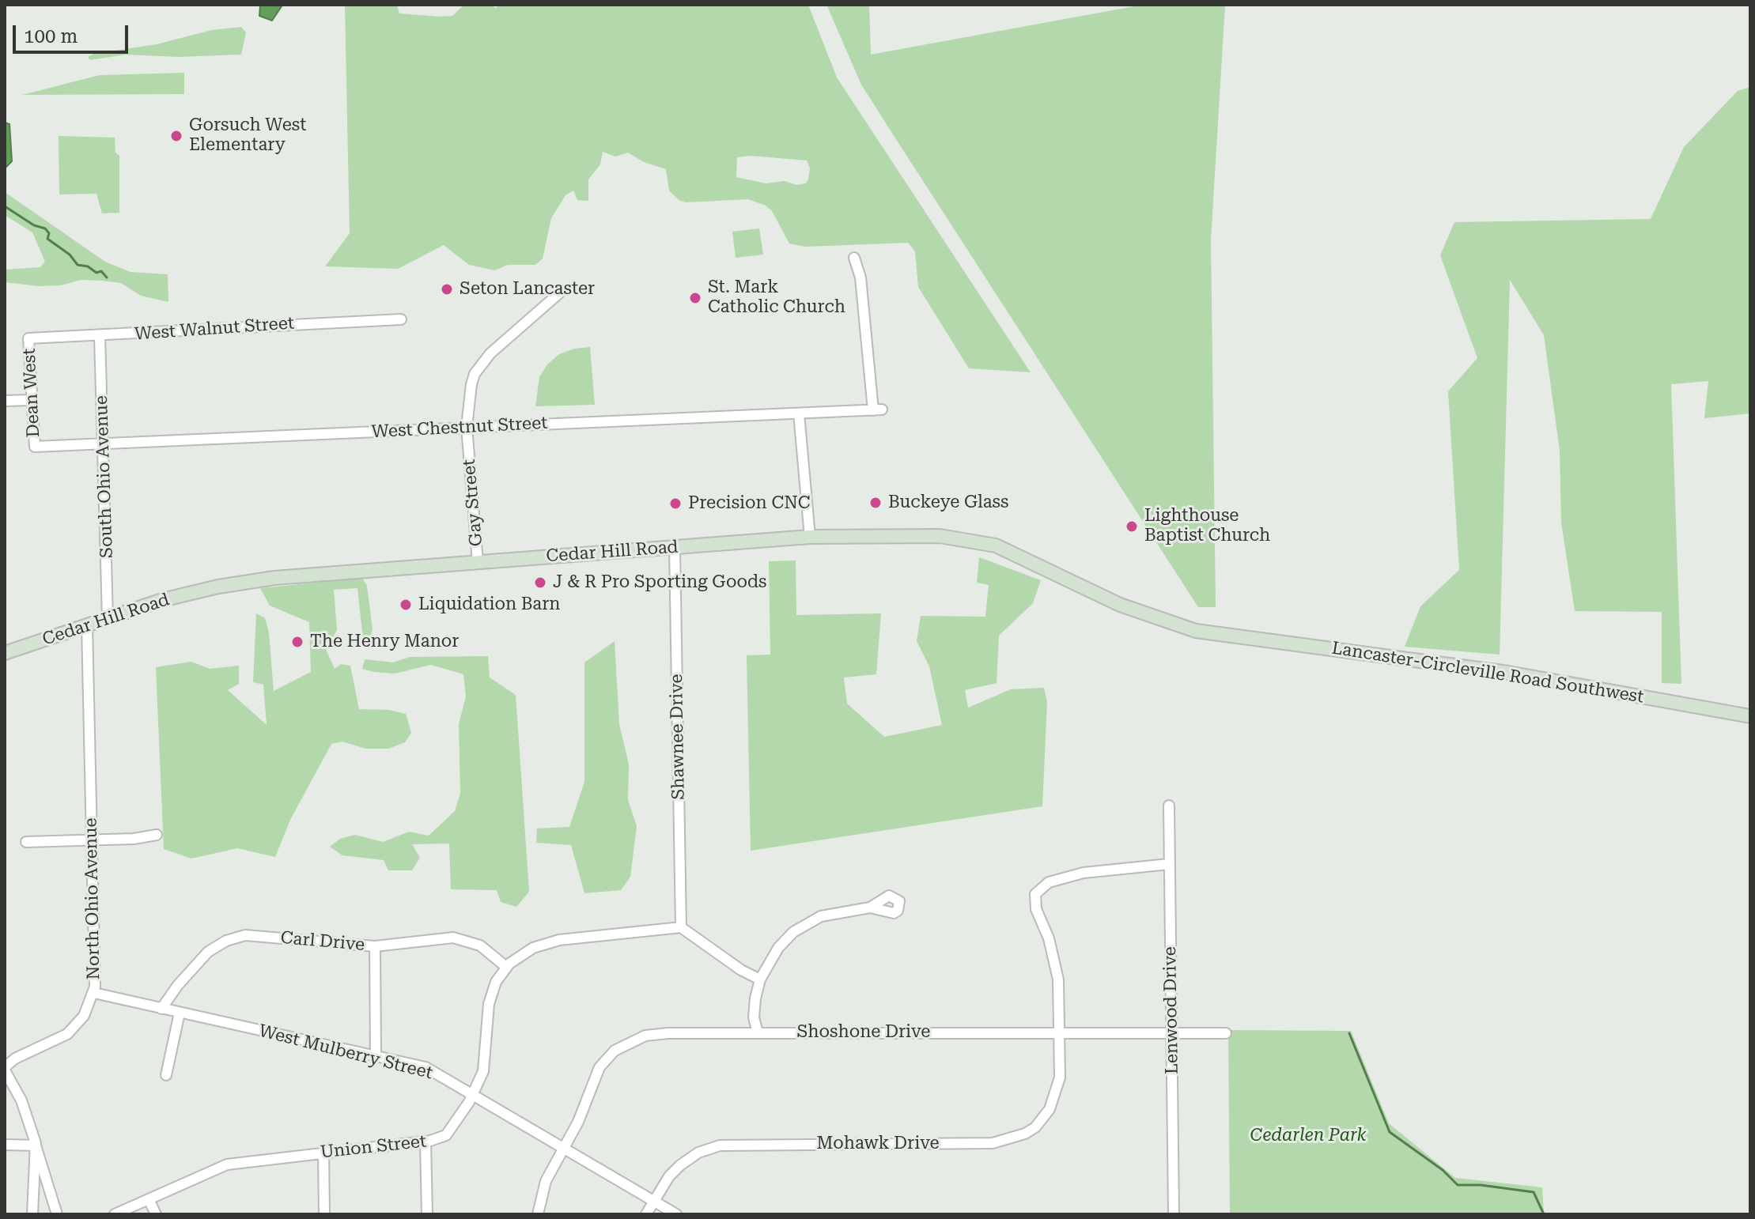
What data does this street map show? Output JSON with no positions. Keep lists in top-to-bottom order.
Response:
{
  "streets": {
    "main road": ["Cedar Hill Road", "Lancaster-Circleville Road Southwest"],
    "street": [
      "West Walnut Street",
      "Dean West",
      "West Chestnut Street",
      "South Ohio Avenue",
      "Gay Street",
      "Shawnee Drive",
      "North Ohio Avenue",
      "Carl Drive",
      "Lenwood Drive",
      "Shoshone Drive",
      "West Mulberry Street",
      "Mohawk Drive",
      "Union Street"
    ]
  },
  "crossings": [
    ["West Walnut Street", "Dean West"],
    ["West Walnut Street", "South Ohio Avenue"],
    ["Dean West", "West Chestnut Street"],
    ["West Chestnut Street", "South Ohio Avenue"],
    ["West Chestnut Street", "Gay Street"],
    ["South Ohio Avenue", "Cedar Hill Road"],
    ["Gay Street", "Cedar Hill Road"],
    ["Cedar Hill Road", "Lancaster-Circleville Road Southwest"],
    ["Cedar Hill Road", "Shawnee Drive"],
    ["Cedar Hill Road", "North Ohio Avenue"],
    ["Shawnee Drive", "Union Street"],
    ["North Ohio Avenue", "West Mulberry Street"],
    ["Carl Drive", "West Mulberry Street"],
    ["Carl Drive", "Union Street"],
    ["Lenwood Drive", "Shoshone Drive"],
    ["Lenwood Drive", "Mohawk Drive"],
    ["Shoshone Drive", "West Mulberry Street"],
    ["Shoshone Drive", "Mohawk Drive"],
    ["West Mulberry Street", "Mohawk Drive"],
    ["West Mulberry Street", "Union Street"]
  ],
  "parks": ["Cedarlen Park"],
  "places": [
    "Gorsuch West Elementary",
    "Seton Lancaster",
    "St. Mark Catholic Church",
    "Buckeye Glass",
    "Precision CNC",
    "Lighthouse Baptist Church",
    "J & R Pro Sporting Goods",
    "Liquidation Barn",
    "The Henry Manor"
  ],
  "scale_bar": "100 m"
}
